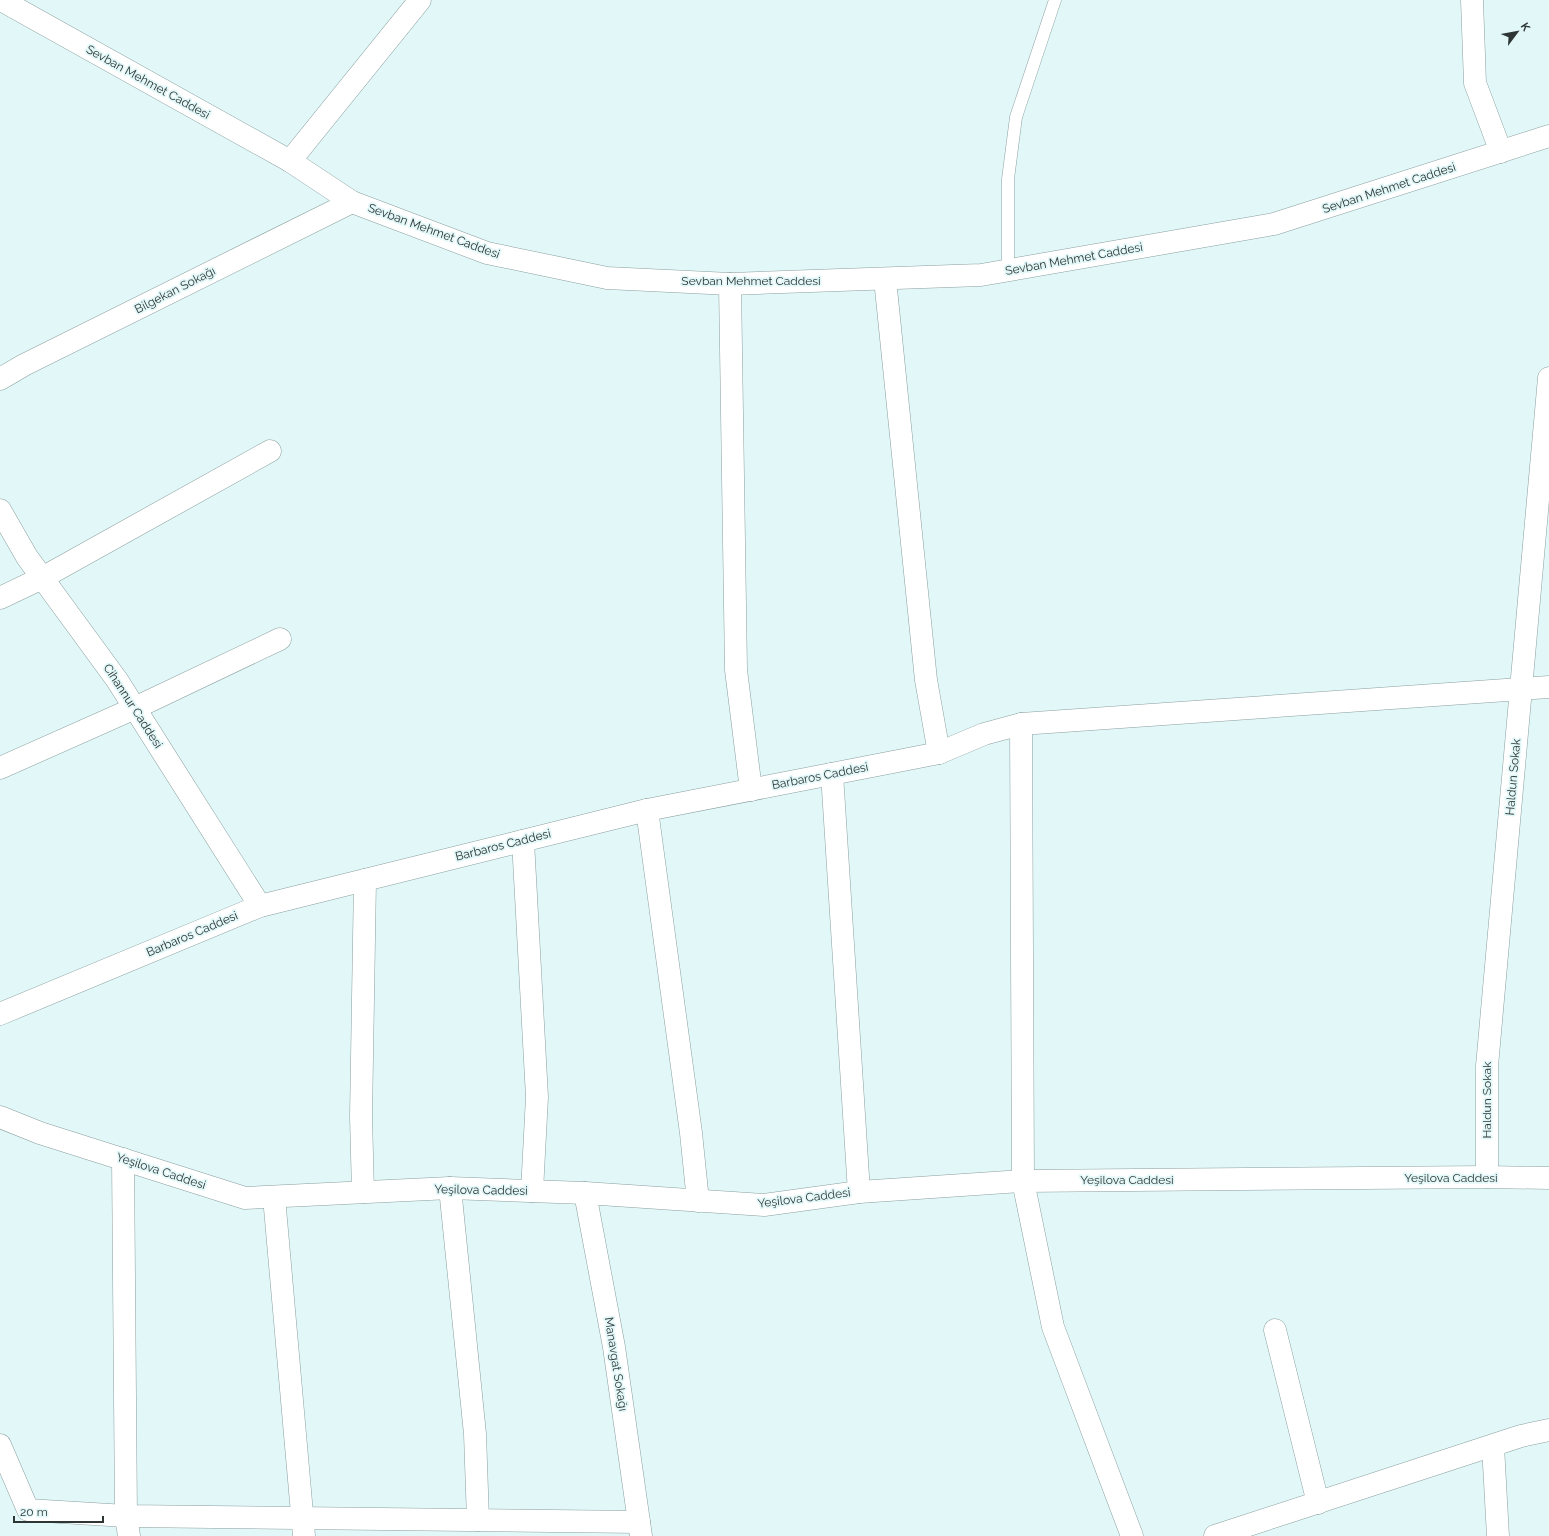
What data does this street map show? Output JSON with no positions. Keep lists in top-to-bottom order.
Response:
{
  "streets": {
    "street": [
      "Sevban Mehmet Caddesi",
      "Bilgekan Sokağı",
      "Cihannur Caddesi",
      "Barbaros Caddesi",
      "Haldun Sokak",
      "Yeşilova Caddesi",
      "Manavgat Sokağı"
    ]
  },
  "crossings": [
    ["Sevban Mehmet Caddesi", "Bilgekan Sokağı"],
    ["Cihannur Caddesi", "Barbaros Caddesi"],
    ["Barbaros Caddesi", "Haldun Sokak"],
    ["Haldun Sokak", "Yeşilova Caddesi"],
    ["Yeşilova Caddesi", "Manavgat Sokağı"]
  ],
  "scale_bar": "20 m",
  "north": "top right"
}
